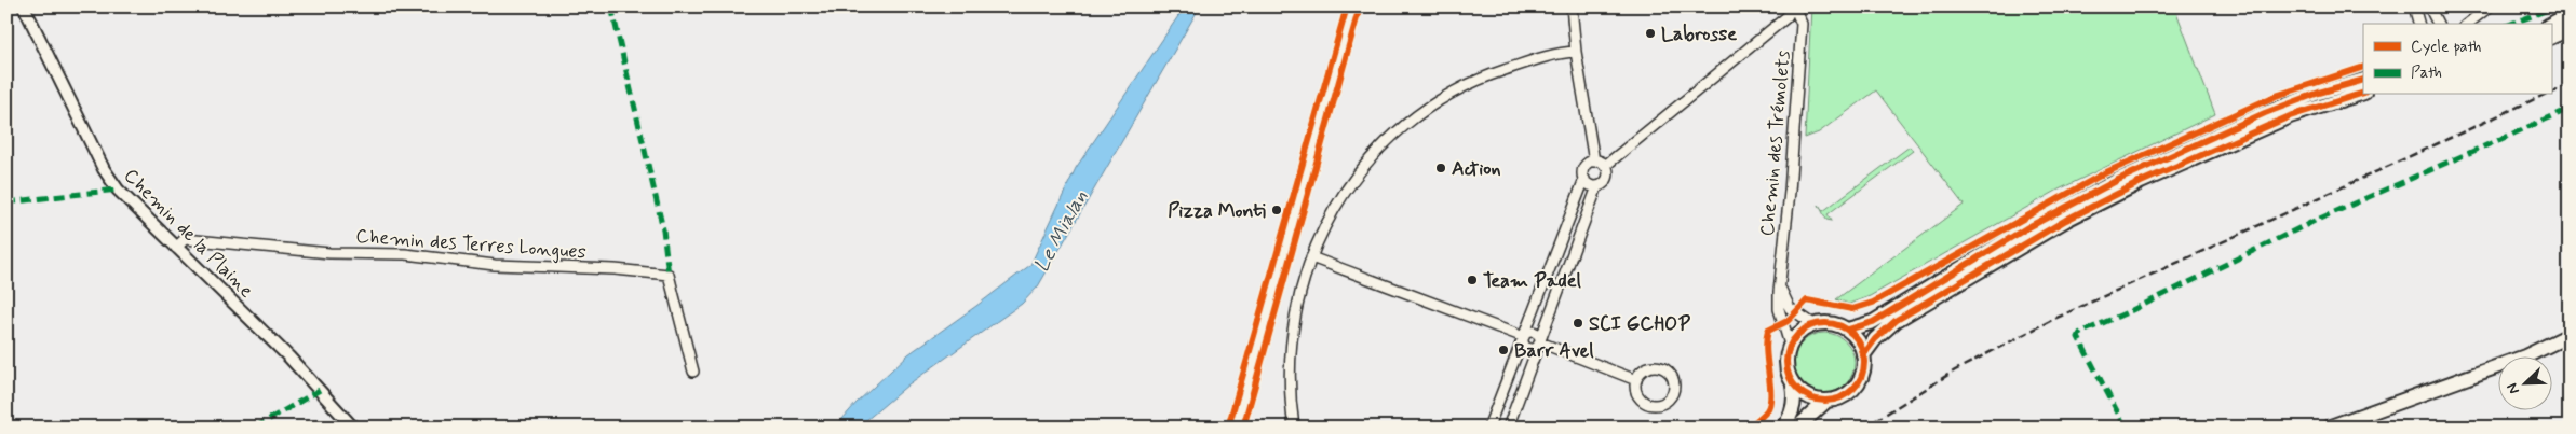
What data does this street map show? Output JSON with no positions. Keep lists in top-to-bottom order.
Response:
{
  "streets": {
    "street": ["Chemin des Trémolets", "Chemin de la Plaine", "Chemin des Terres Longues"]
  },
  "crossings": [
    ["Chemin de la Plaine", "Chemin des Terres Longues"]
  ],
  "water": ["Le Mialan"],
  "places": [
    "Labrosse",
    "Action",
    "Pizza Monti",
    "Team Padel",
    "SCI GCHOP",
    "Barr Avel"
  ],
  "legend": ["Cycle path", "Path"],
  "north": "bottom left"
}
